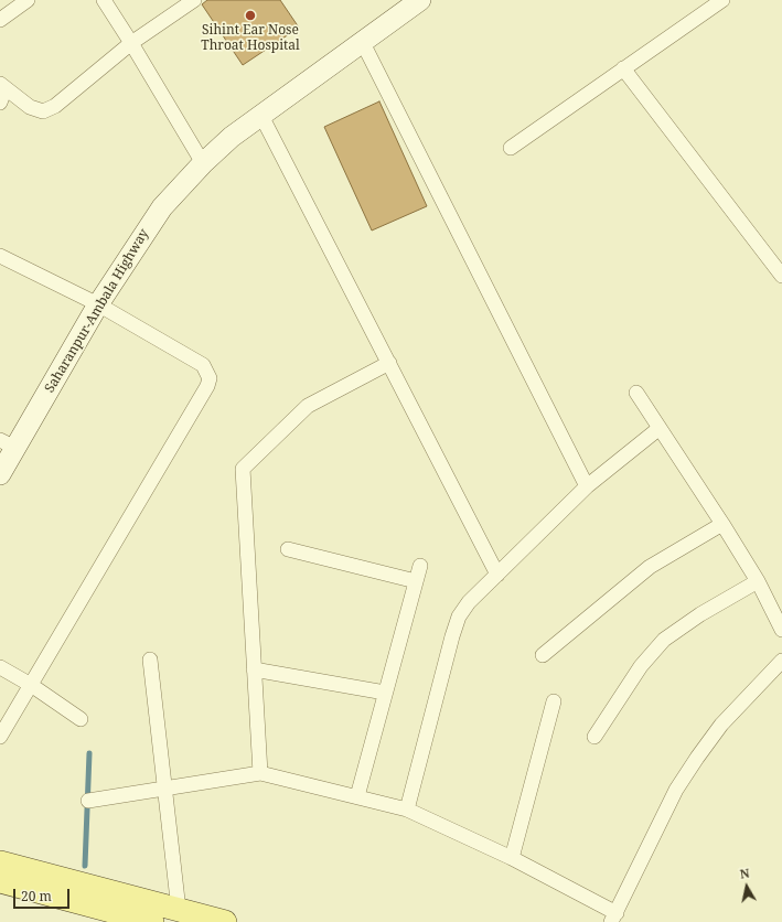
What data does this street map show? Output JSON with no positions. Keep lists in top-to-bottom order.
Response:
{
  "streets": {
    "main road": ["Saharanpur-Ambala Highway"]
  },
  "places": ["Sihint Ear Nose Throat Hospital"],
  "scale_bar": "20 m",
  "north": "top"
}
